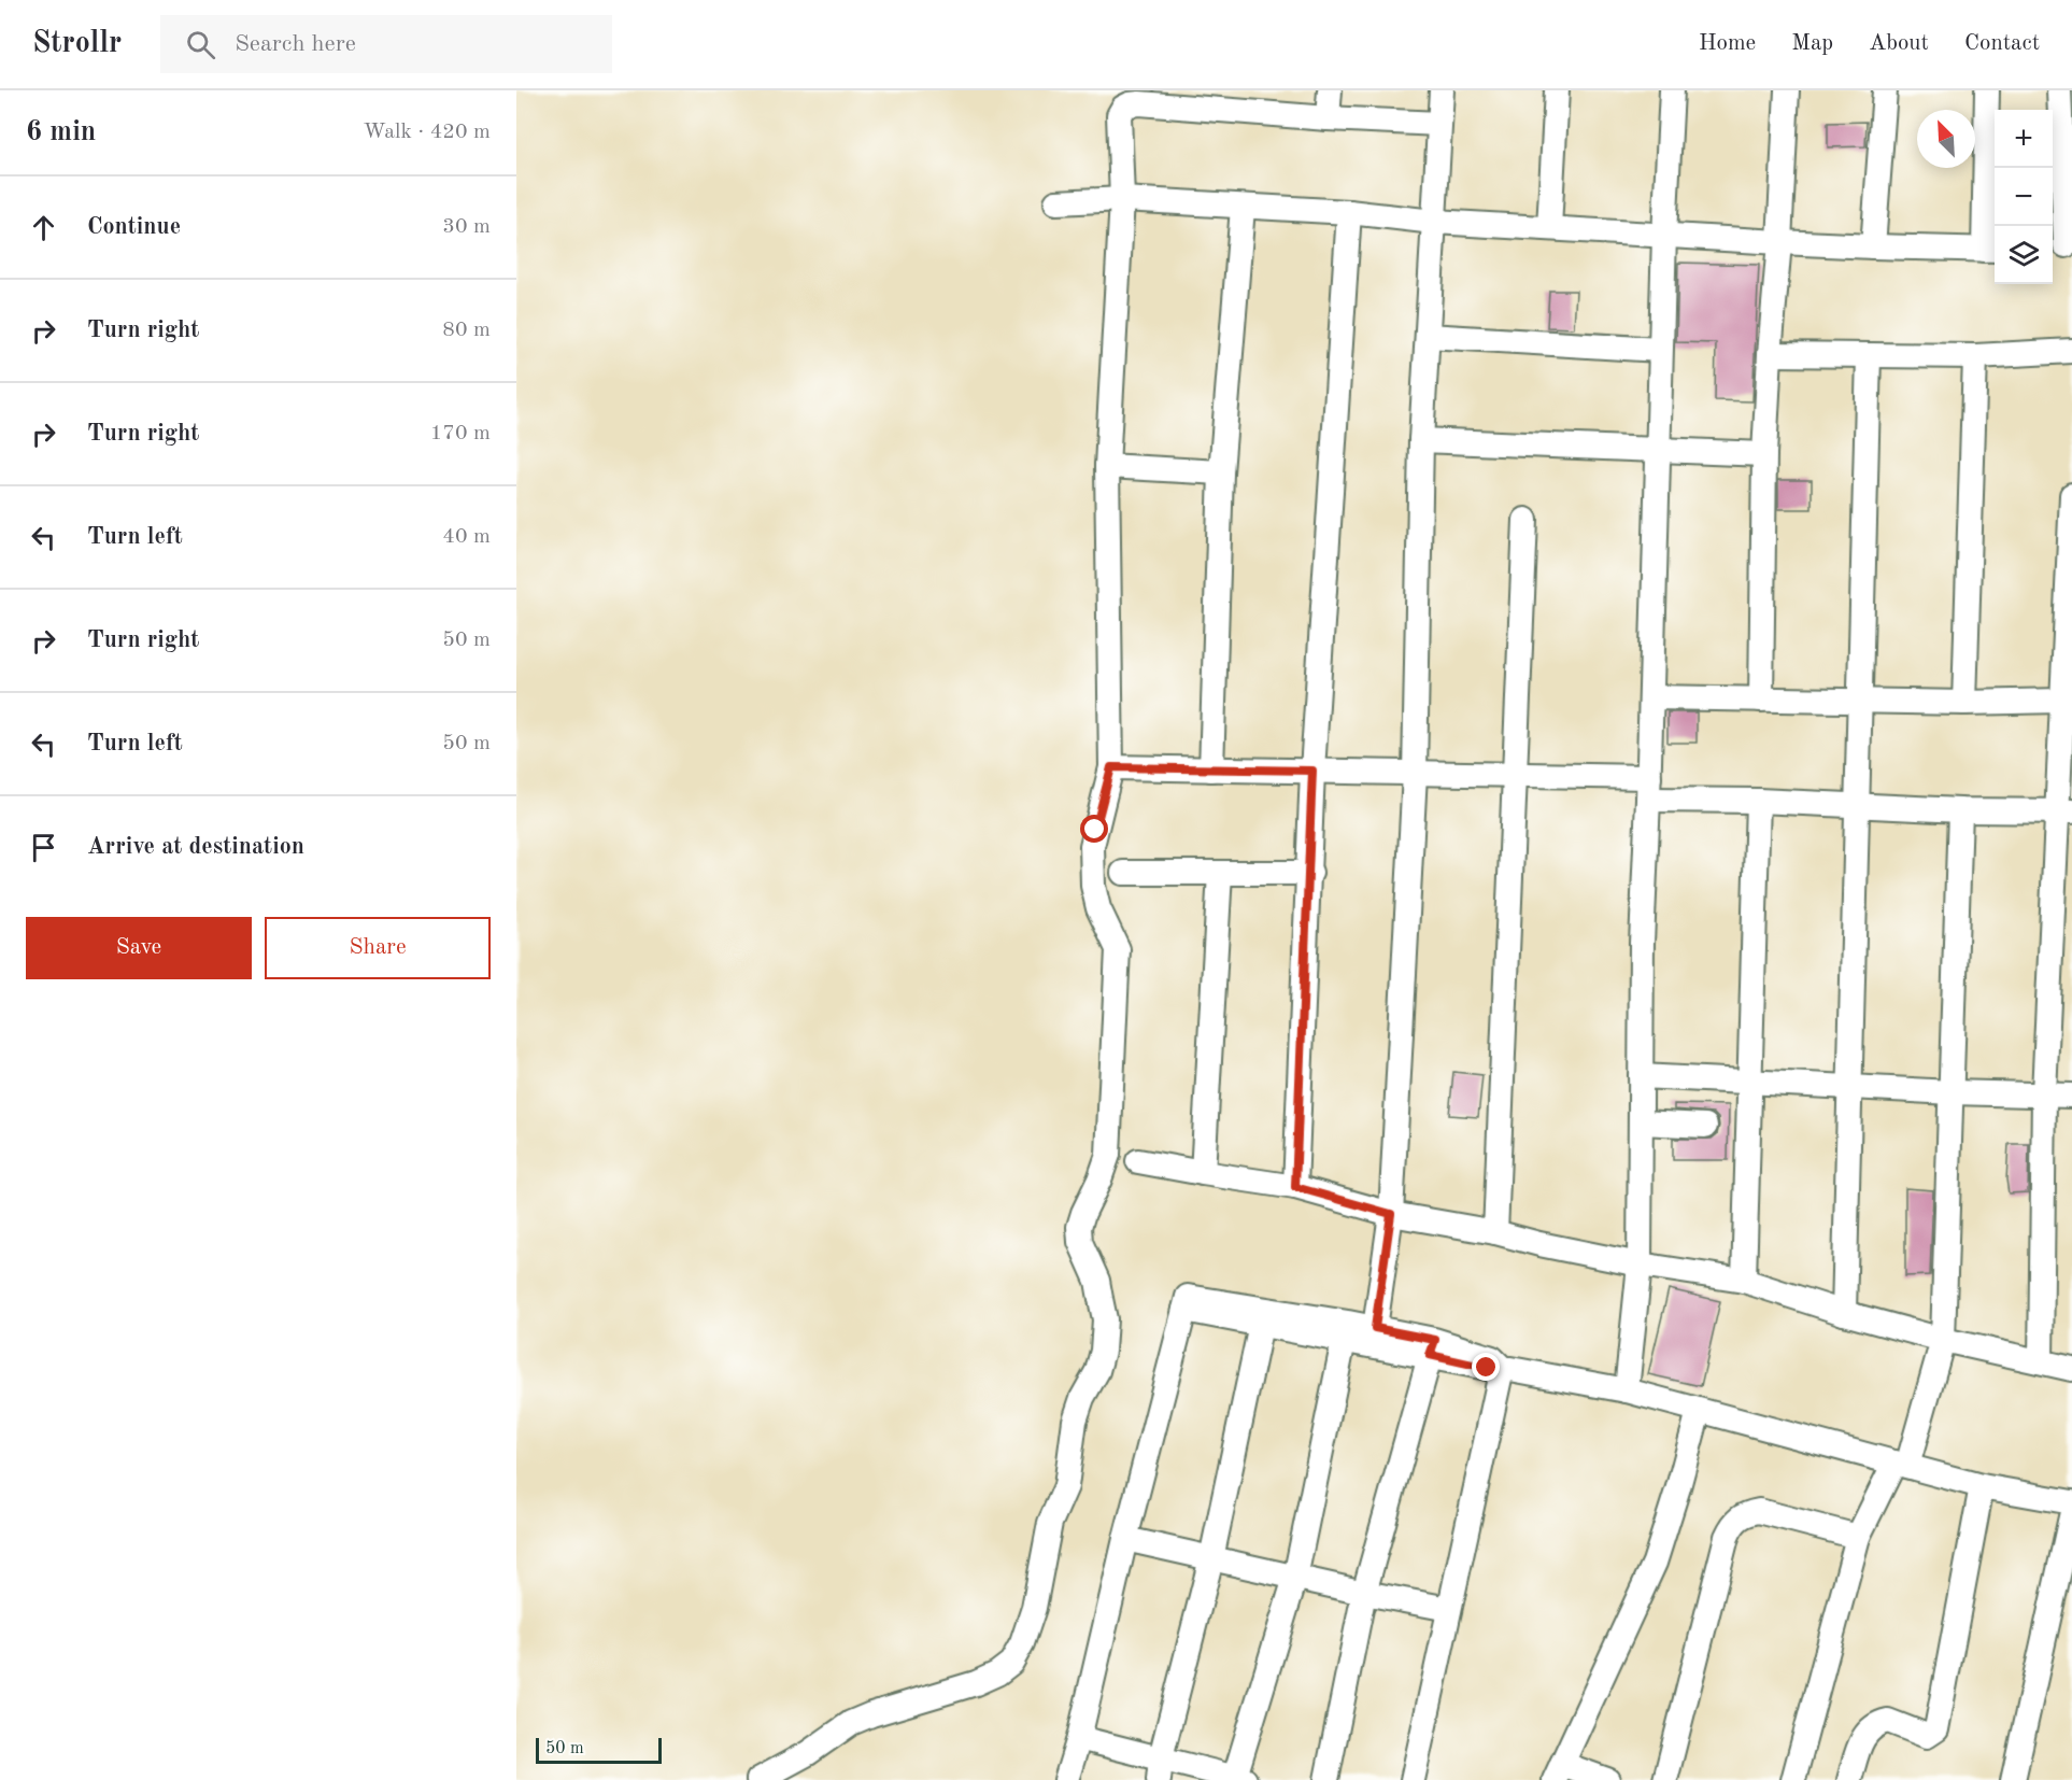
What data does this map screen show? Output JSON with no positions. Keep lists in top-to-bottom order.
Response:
{
  "scale_bar": "50 m",
  "north": "top left",
  "page": {
    "header": "Strollr",
    "search": "Search here",
    "nav": [
      "Home",
      "Map",
      "About",
      "Contact"
    ],
    "heading": ["6 min", "Walk · 420 m"],
    "map_buttons": ["+", "−"],
    "list": [
      ["Continue", "30 m"],
      ["Turn right", "80 m"],
      ["Turn right", "170 m"],
      ["Turn left", "40 m"],
      ["Turn right", "50 m"],
      ["Turn left", "50 m"],
      "Arrive at destination"
    ],
    "buttons": ["Save", "Share"],
    "scale": "50 m"
  }
}
